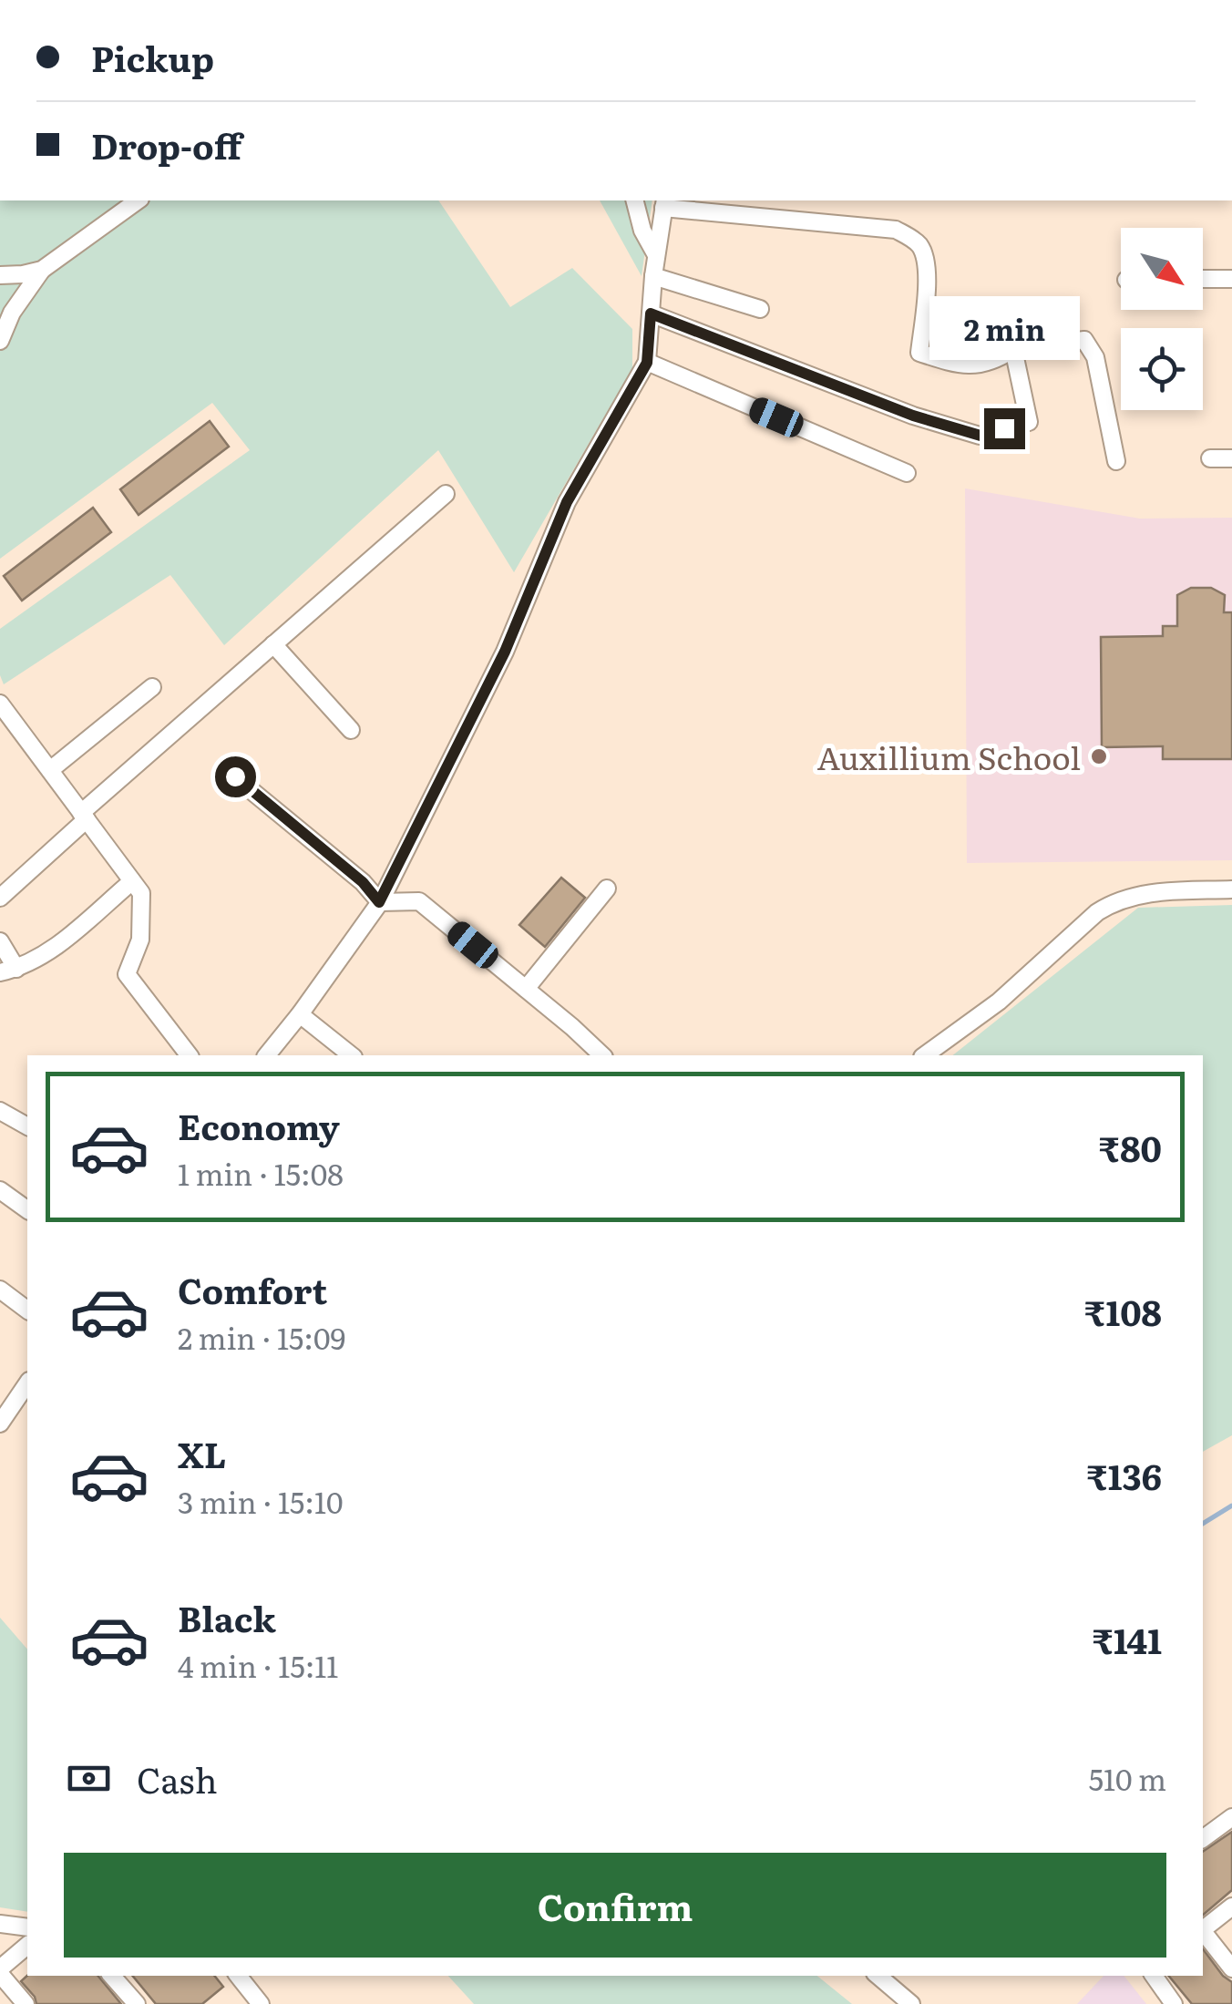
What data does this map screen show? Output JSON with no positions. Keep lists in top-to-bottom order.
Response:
{
  "places": ["Auxillium School"],
  "north": "bottom right",
  "page": {
    "banner": ["Pickup", "Drop-off"],
    "bubble": "2 min",
    "list": [
      {
        "name": "Economy",
        "note": "1 min · 15:08",
        "value": "₹80"
      },
      {
        "name": "Comfort",
        "note": "2 min · 15:09",
        "value": "₹108"
      },
      {
        "name": "XL",
        "note": "3 min · 15:10",
        "value": "₹136"
      },
      {
        "name": "Black",
        "note": "4 min · 15:11",
        "value": "₹141"
      }
    ],
    "pay": ["Cash", "510 m"],
    "buttons": "Confirm"
  }
}
